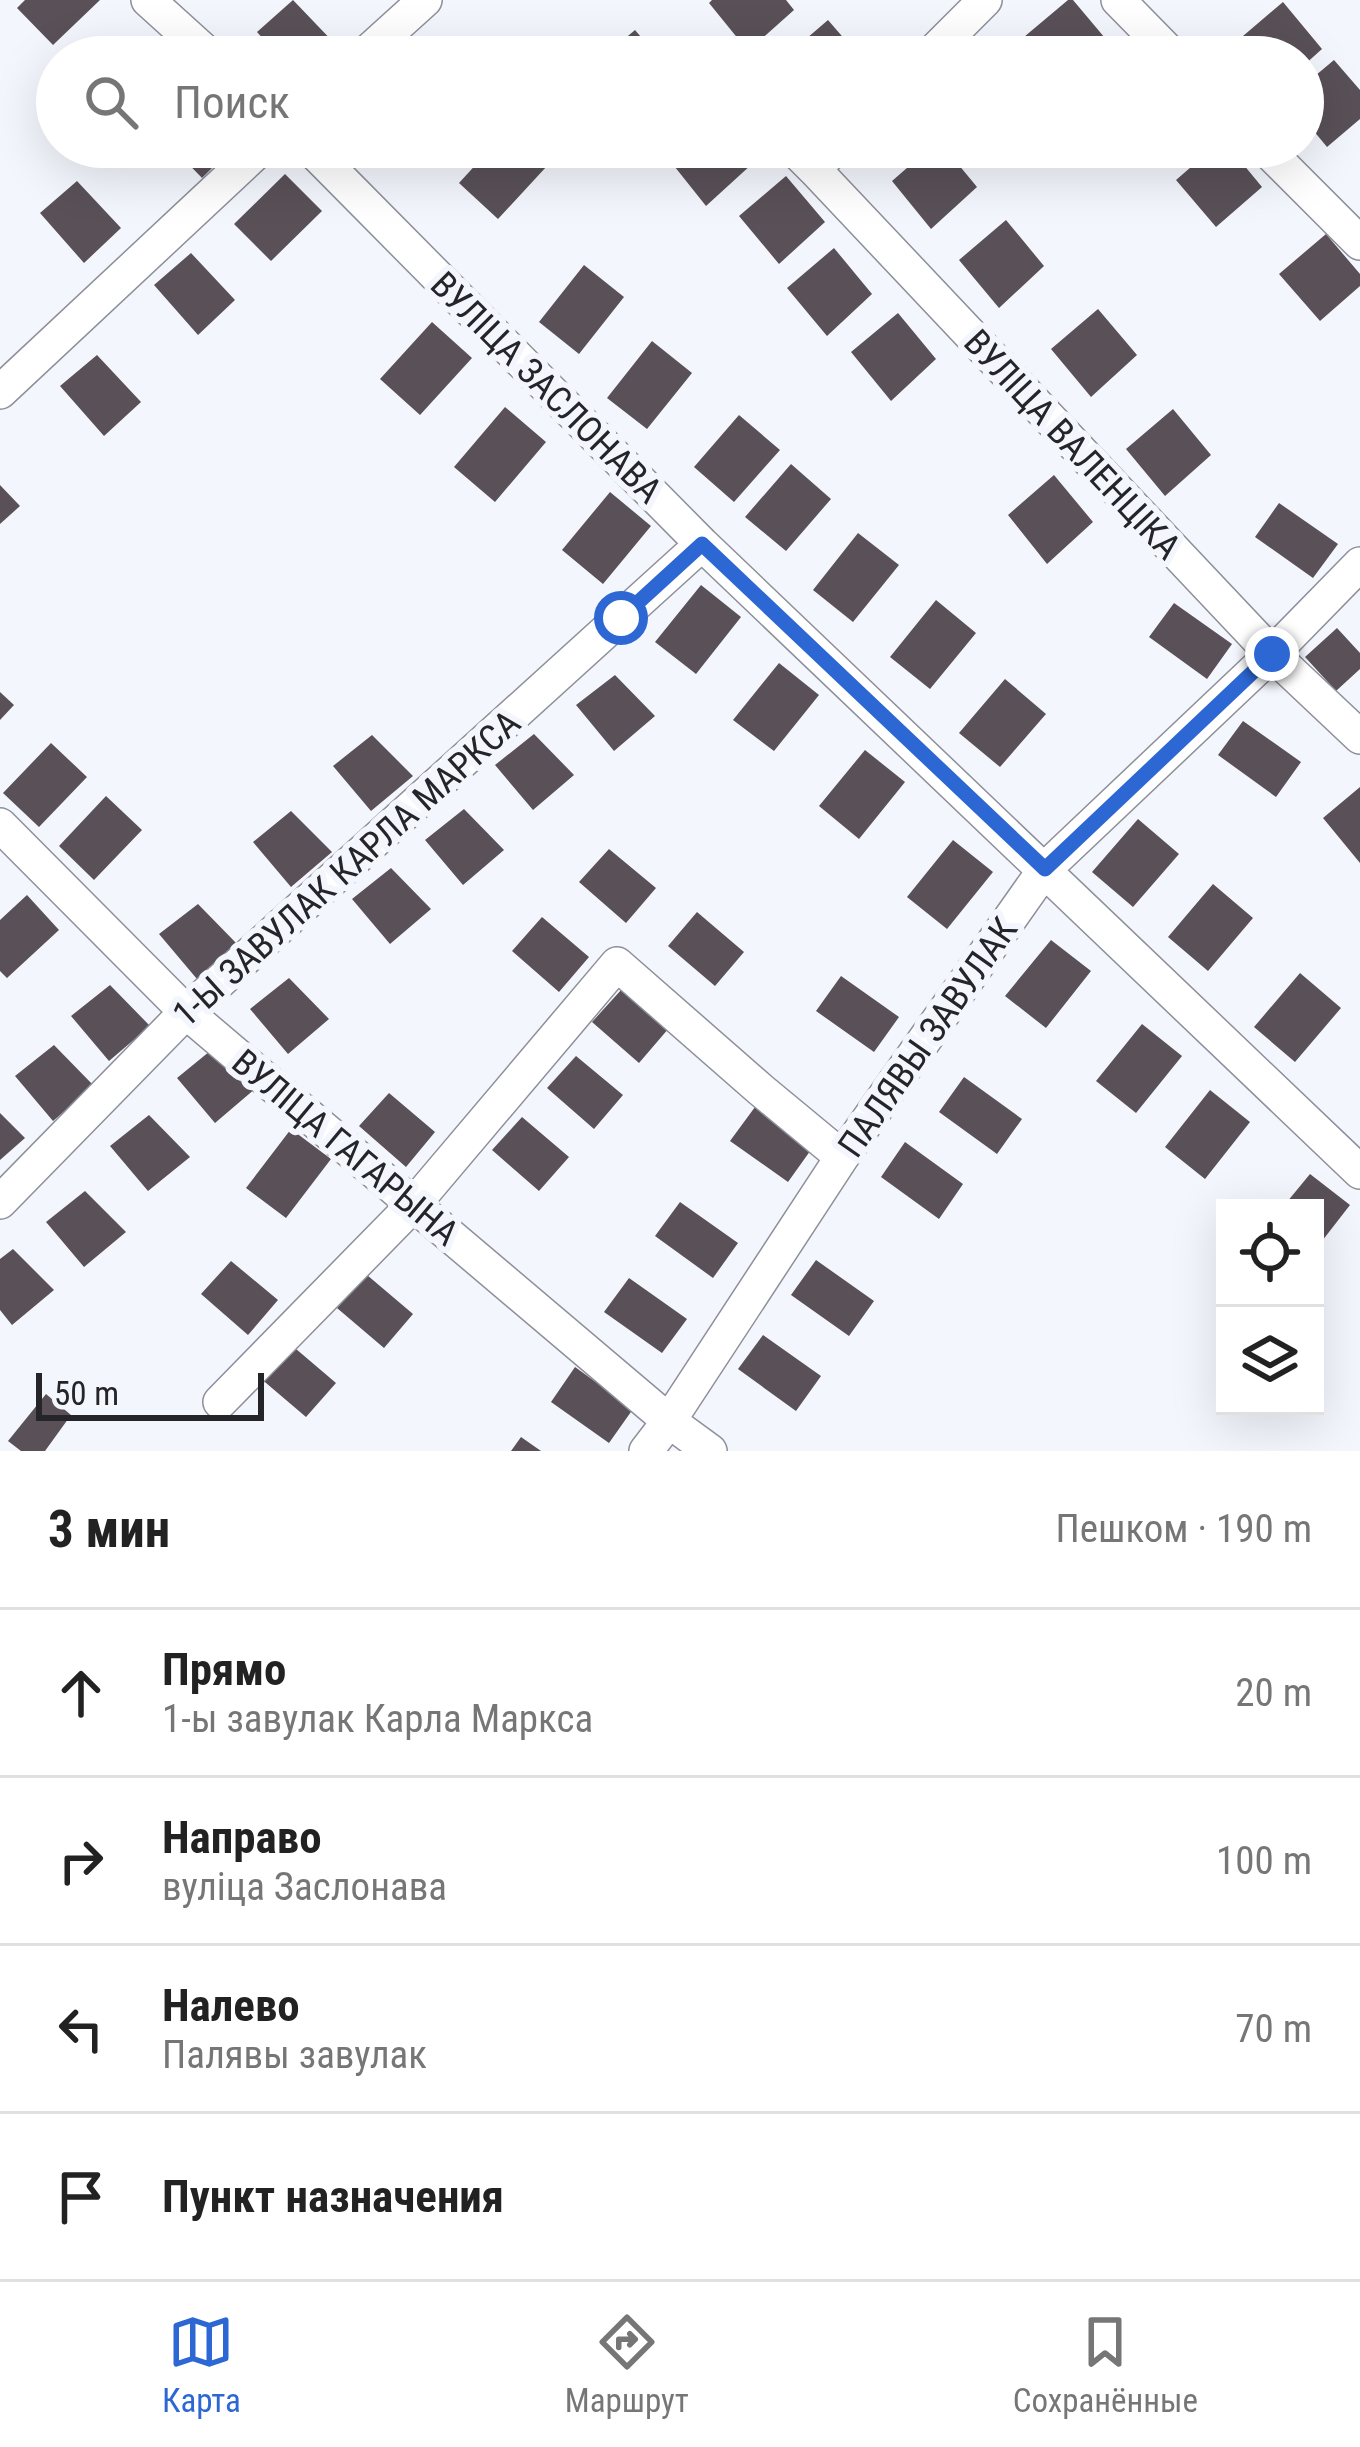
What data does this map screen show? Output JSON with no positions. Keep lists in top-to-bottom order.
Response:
{
  "streets": {
    "street": [
      "ВУЛІЦА ЗАСЛОНАВА",
      "ВУЛІЦА ВАЛЕНЦІКА",
      "1-Ы ЗАВУЛАК КАРЛА МАРКСА",
      "ПАЛЯВЫ ЗАВУЛАК",
      "ВУЛІЦА ГАГАРЫНА"
    ]
  },
  "crossings": [
    ["ВУЛІЦА ЗАСЛОНАВА", "1-Ы ЗАВУЛАК КАРЛА МАРКСА"],
    ["ВУЛІЦА ЗАСЛОНАВА", "ПАЛЯВЫ ЗАВУЛАК"],
    ["ВУЛІЦА ВАЛЕНЦІКА", "ПАЛЯВЫ ЗАВУЛАК"],
    ["1-Ы ЗАВУЛАК КАРЛА МАРКСА", "ВУЛІЦА ГАГАРЫНА"],
    ["ПАЛЯВЫ ЗАВУЛАК", "ВУЛІЦА ГАГАРЫНА"]
  ],
  "scale_bar": "50 m",
  "page": {
    "search": "Поиск",
    "scale": "50 m",
    "heading": ["3 мин", "Пешком · 190 m"],
    "list": [
      ["Прямо", "1-ы завулак Карла Маркса", "20 m"],
      ["Направо", "вуліца Заслонава", "100 m"],
      ["Налево", "Палявы завулак", "70 m"],
      "Пункт назначения"
    ],
    "nav": ["Карта", "Маршрут", "Сохранённые"]
  }
}
